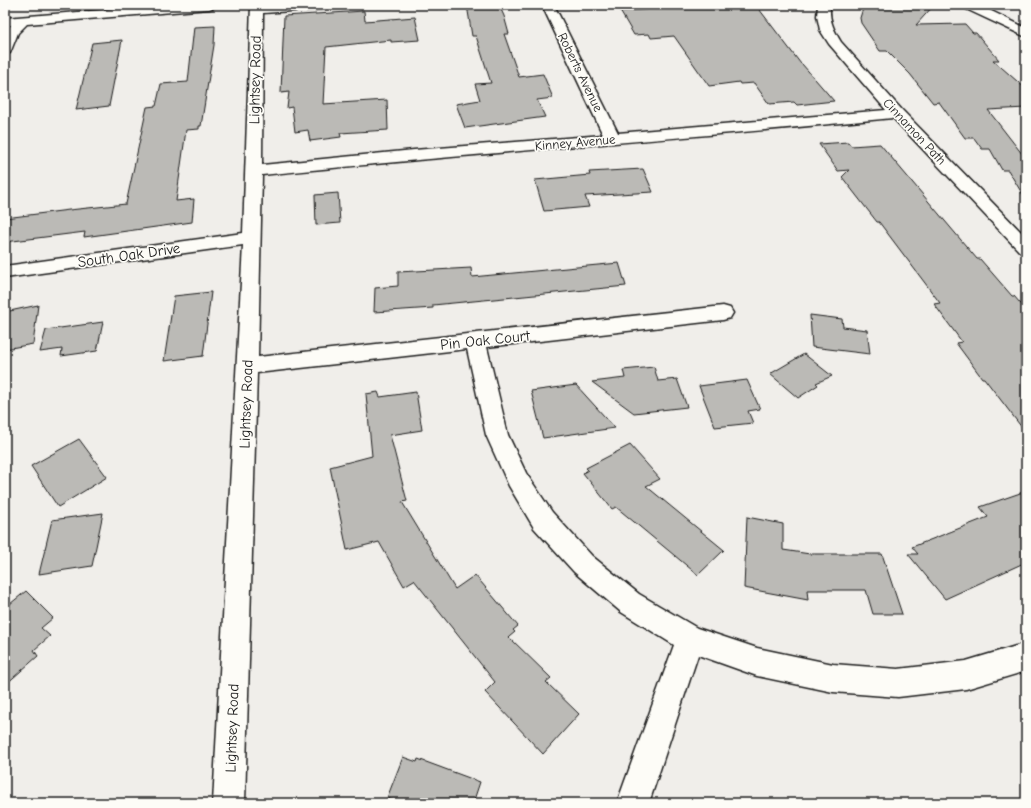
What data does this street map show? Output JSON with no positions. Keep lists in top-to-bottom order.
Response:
{
  "streets": {
    "street": [
      "Roberts Avenue",
      "Lightsey Road",
      "Cinnamon Path",
      "Kinney Avenue",
      "South Oak Drive",
      "Pin Oak Court"
    ]
  },
  "crossings": [
    ["Roberts Avenue", "Kinney Avenue"],
    ["Lightsey Road", "Kinney Avenue"],
    ["Lightsey Road", "South Oak Drive"],
    ["Lightsey Road", "Pin Oak Court"],
    ["Cinnamon Path", "Kinney Avenue"]
  ]
}
